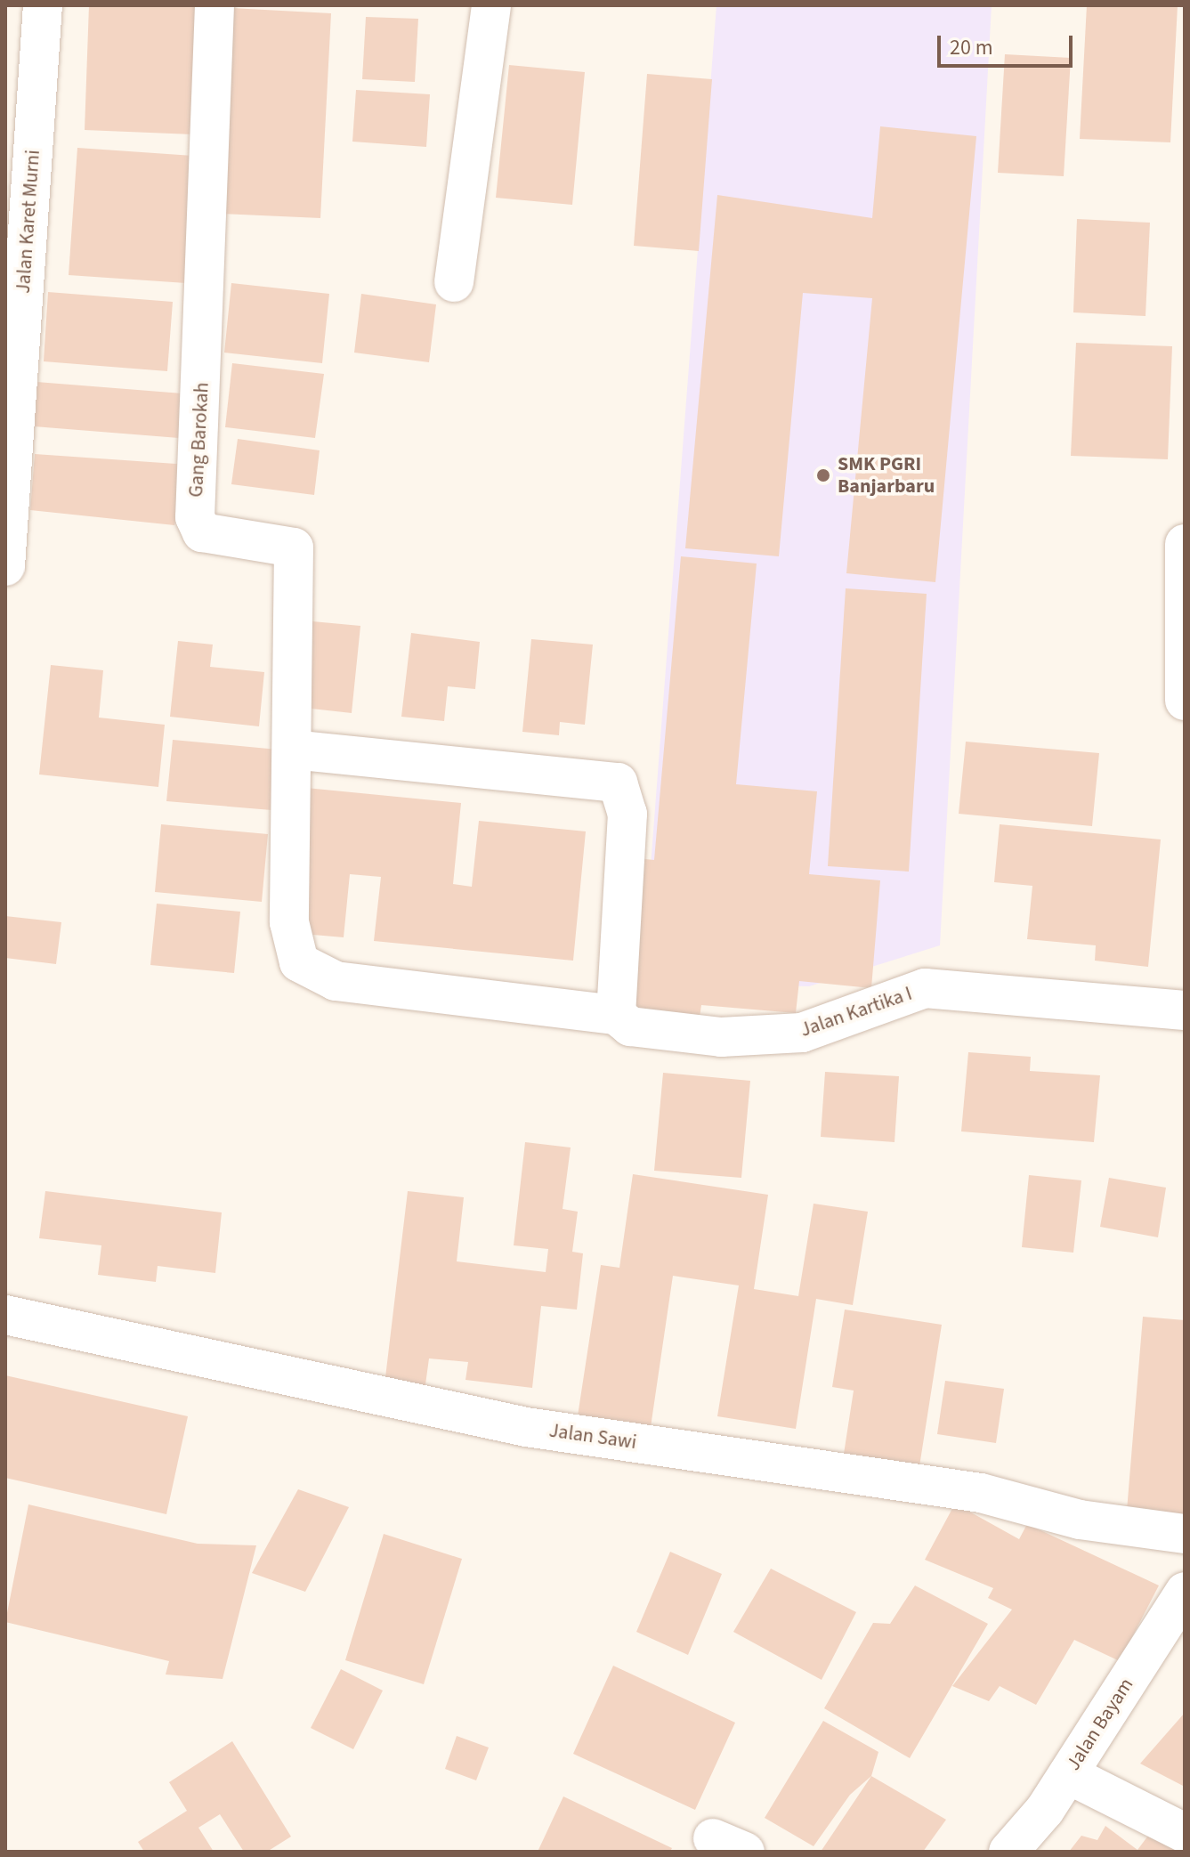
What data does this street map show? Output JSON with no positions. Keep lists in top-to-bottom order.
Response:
{
  "streets": {
    "street": [
      "Jalan Karet Murni",
      "Gang Barokah",
      "Jalan Kartika I",
      "Jalan Sawi",
      "Jalan Bayam"
    ]
  },
  "crossings": [
    ["Gang Barokah", "Jalan Kartika I"]
  ],
  "places": ["SMK PGRI Banjarbaru"],
  "scale_bar": "20 m"
}
